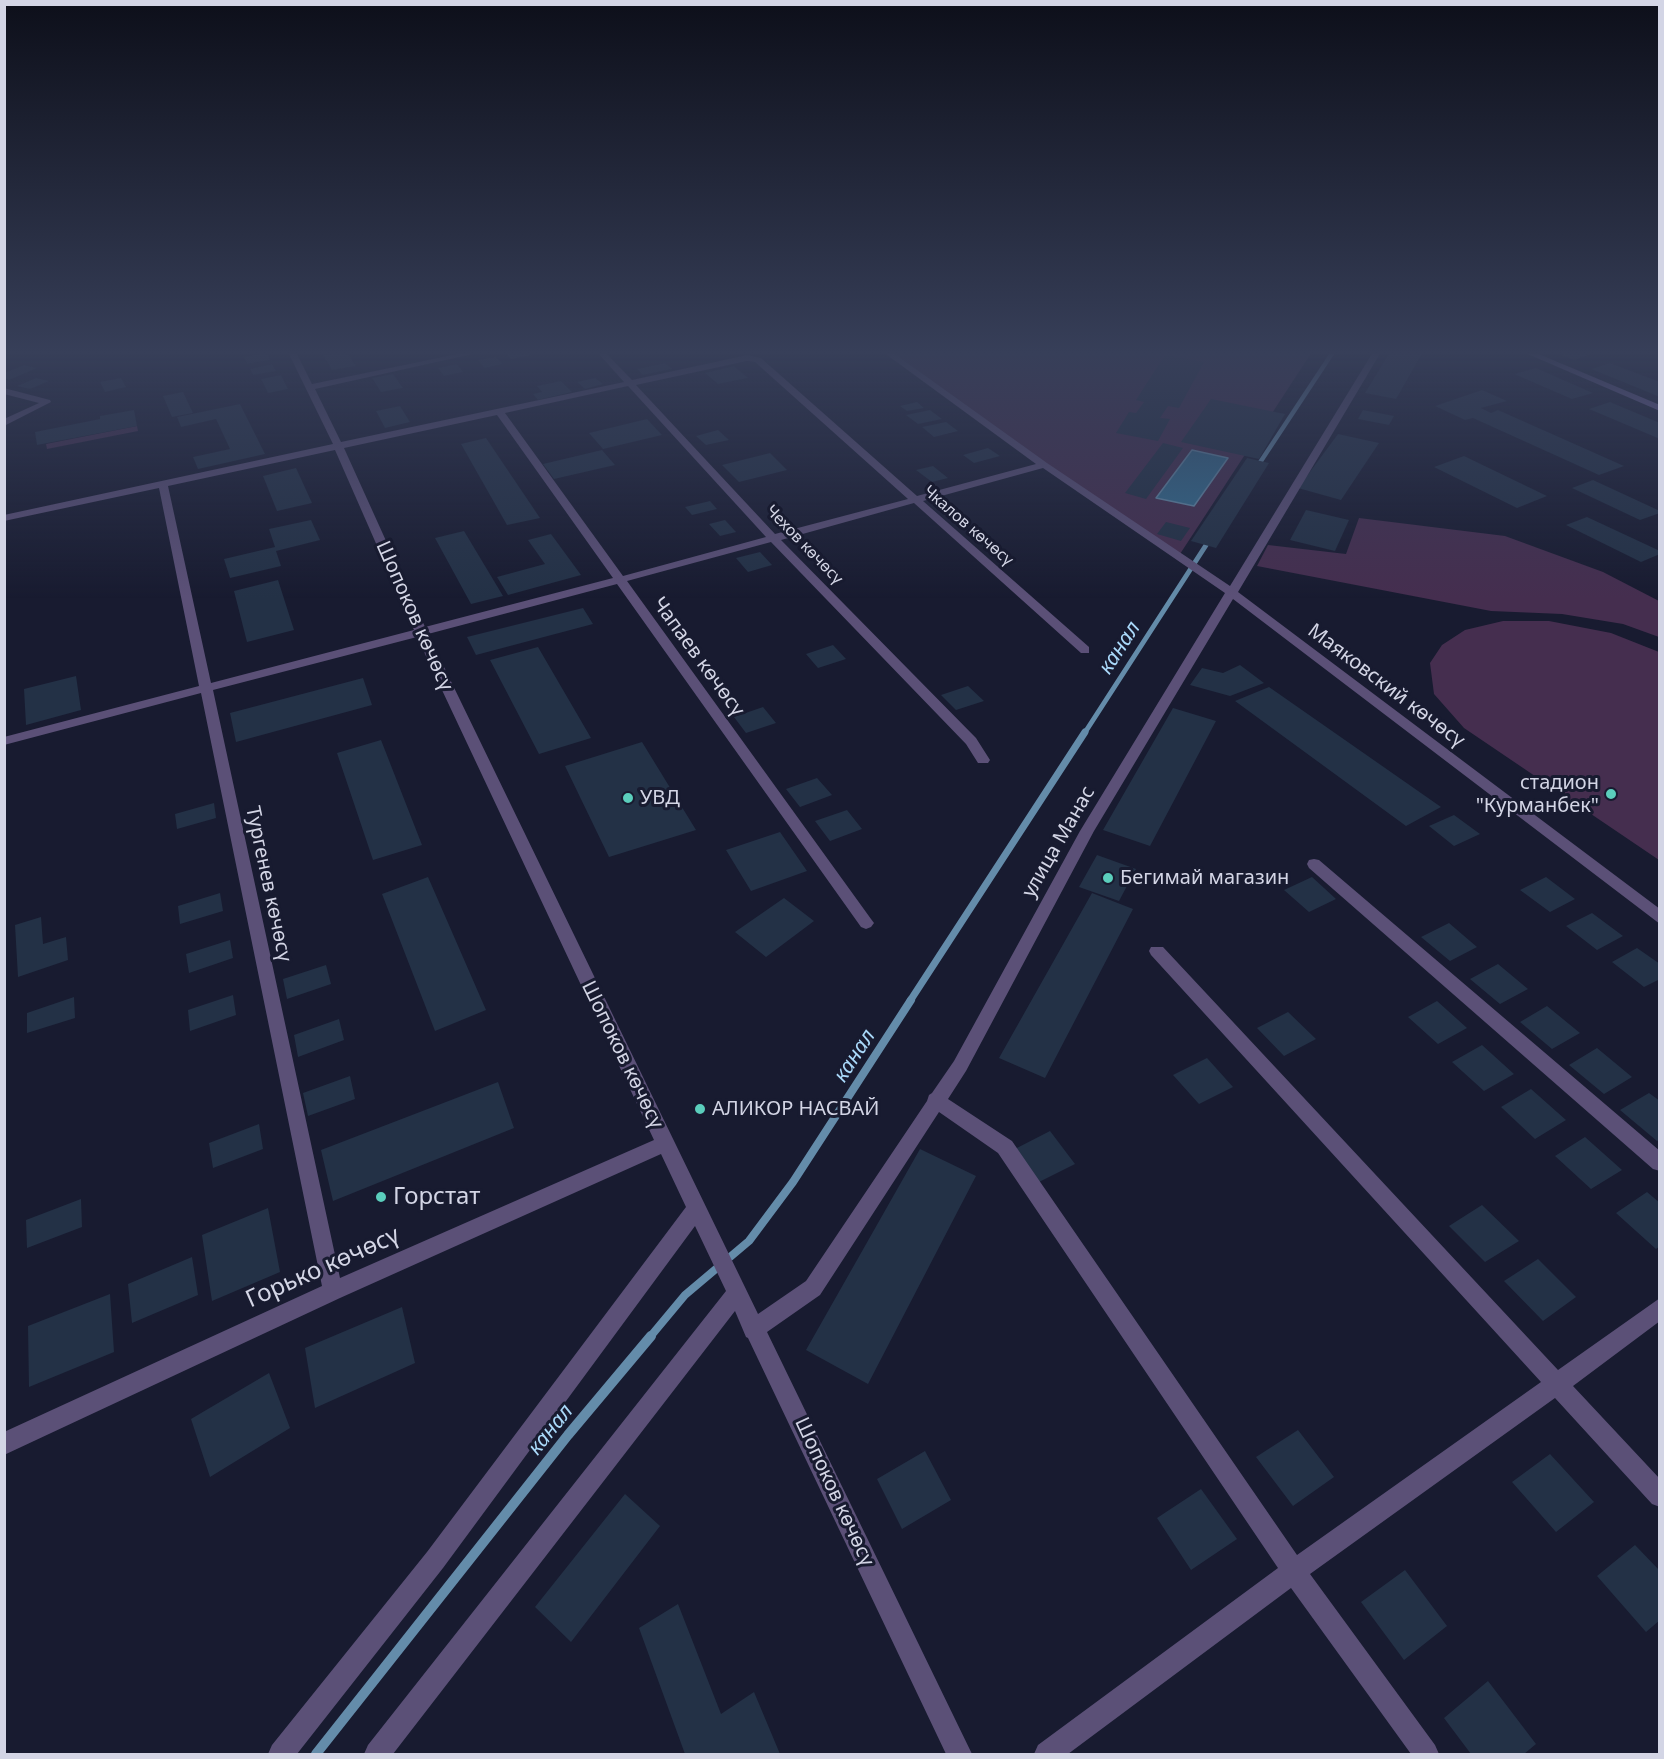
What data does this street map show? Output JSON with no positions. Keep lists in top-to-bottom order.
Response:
{
  "streets": {
    "street": [
      "Чкалов көчөсү",
      "Чехов көчөсү",
      "Шопоков көчөсү",
      "Чапаев көчөсү",
      "Маяковский көчөсү",
      "улица Манас",
      "Тургенев көчөсү",
      "Горько көчөсү"
    ]
  },
  "crossings": [
    ["Шопоков көчөсү", "улица Манас"],
    ["Шопоков көчөсү", "Горько көчөсү"],
    ["Маяковский көчөсү", "улица Манас"],
    ["Тургенев көчөсү", "Горько көчөсү"]
  ],
  "water": ["канал"],
  "places": [
    "стадион \"Курманбек\"",
    "УВД",
    "Бегимай магазин",
    "АЛИКОР НАСВАЙ",
    "Горстат"
  ]
}
